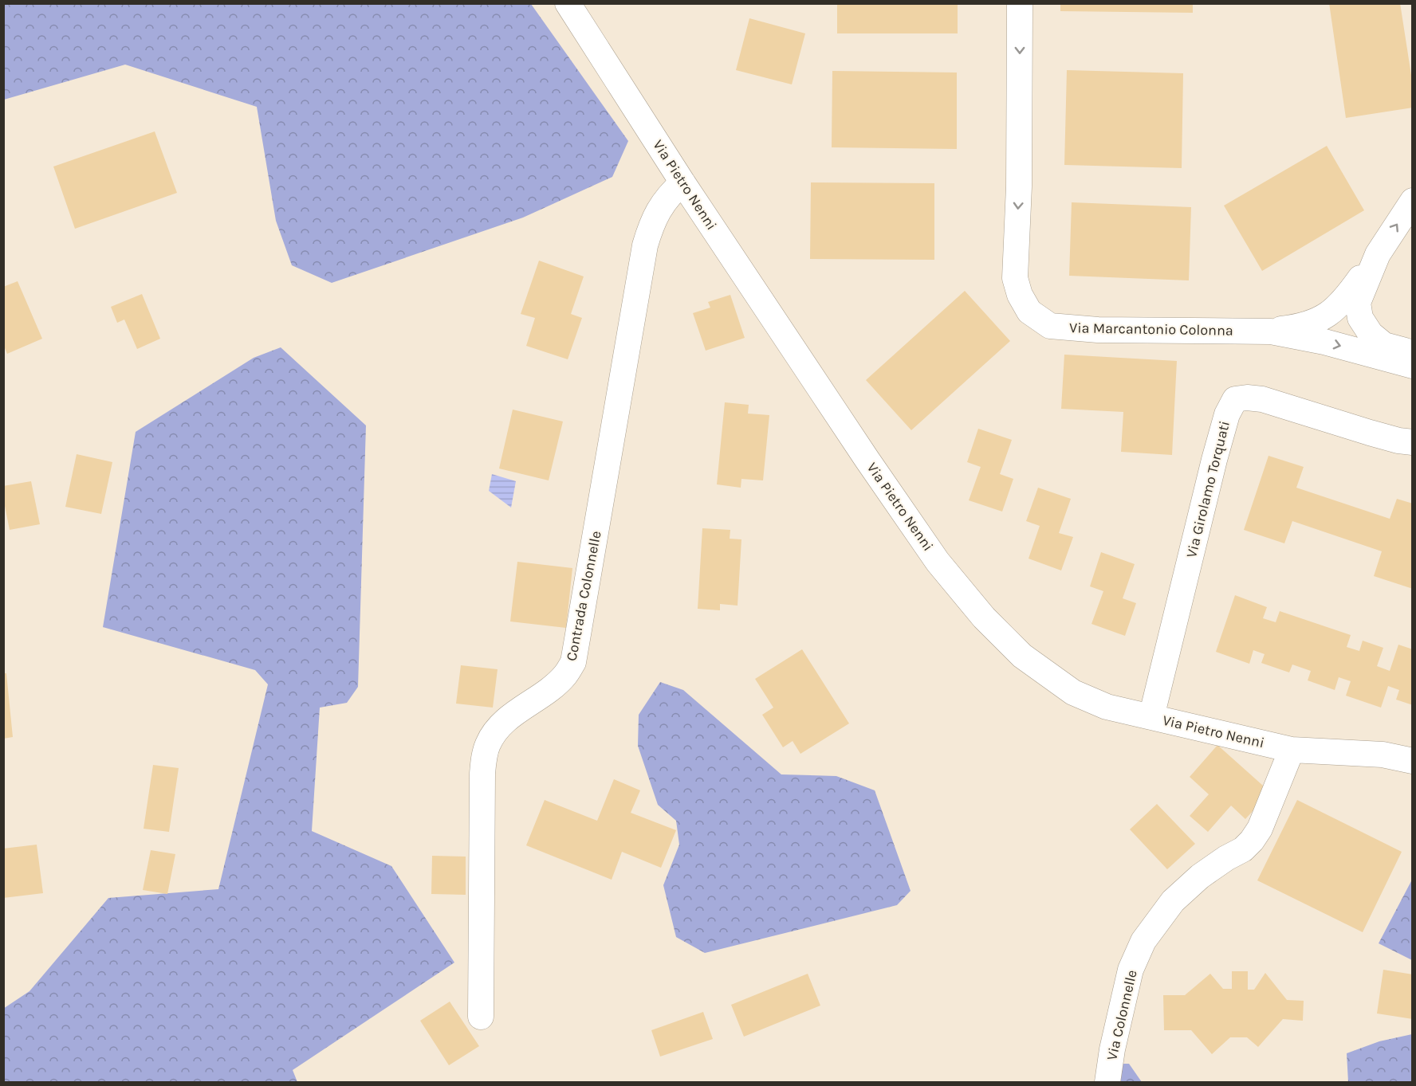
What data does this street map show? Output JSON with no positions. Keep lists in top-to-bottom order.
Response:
{
  "streets": {
    "street": [
      "Via Pietro Nenni",
      "Via Marcantonio Colonna",
      "Via Girolamo Torquati",
      "Contrada Colonnelle",
      "Via Colonnelle"
    ]
  },
  "crossings": [
    ["Via Pietro Nenni", "Via Girolamo Torquati"],
    ["Via Pietro Nenni", "Contrada Colonnelle"],
    ["Via Pietro Nenni", "Via Colonnelle"]
  ]
}
